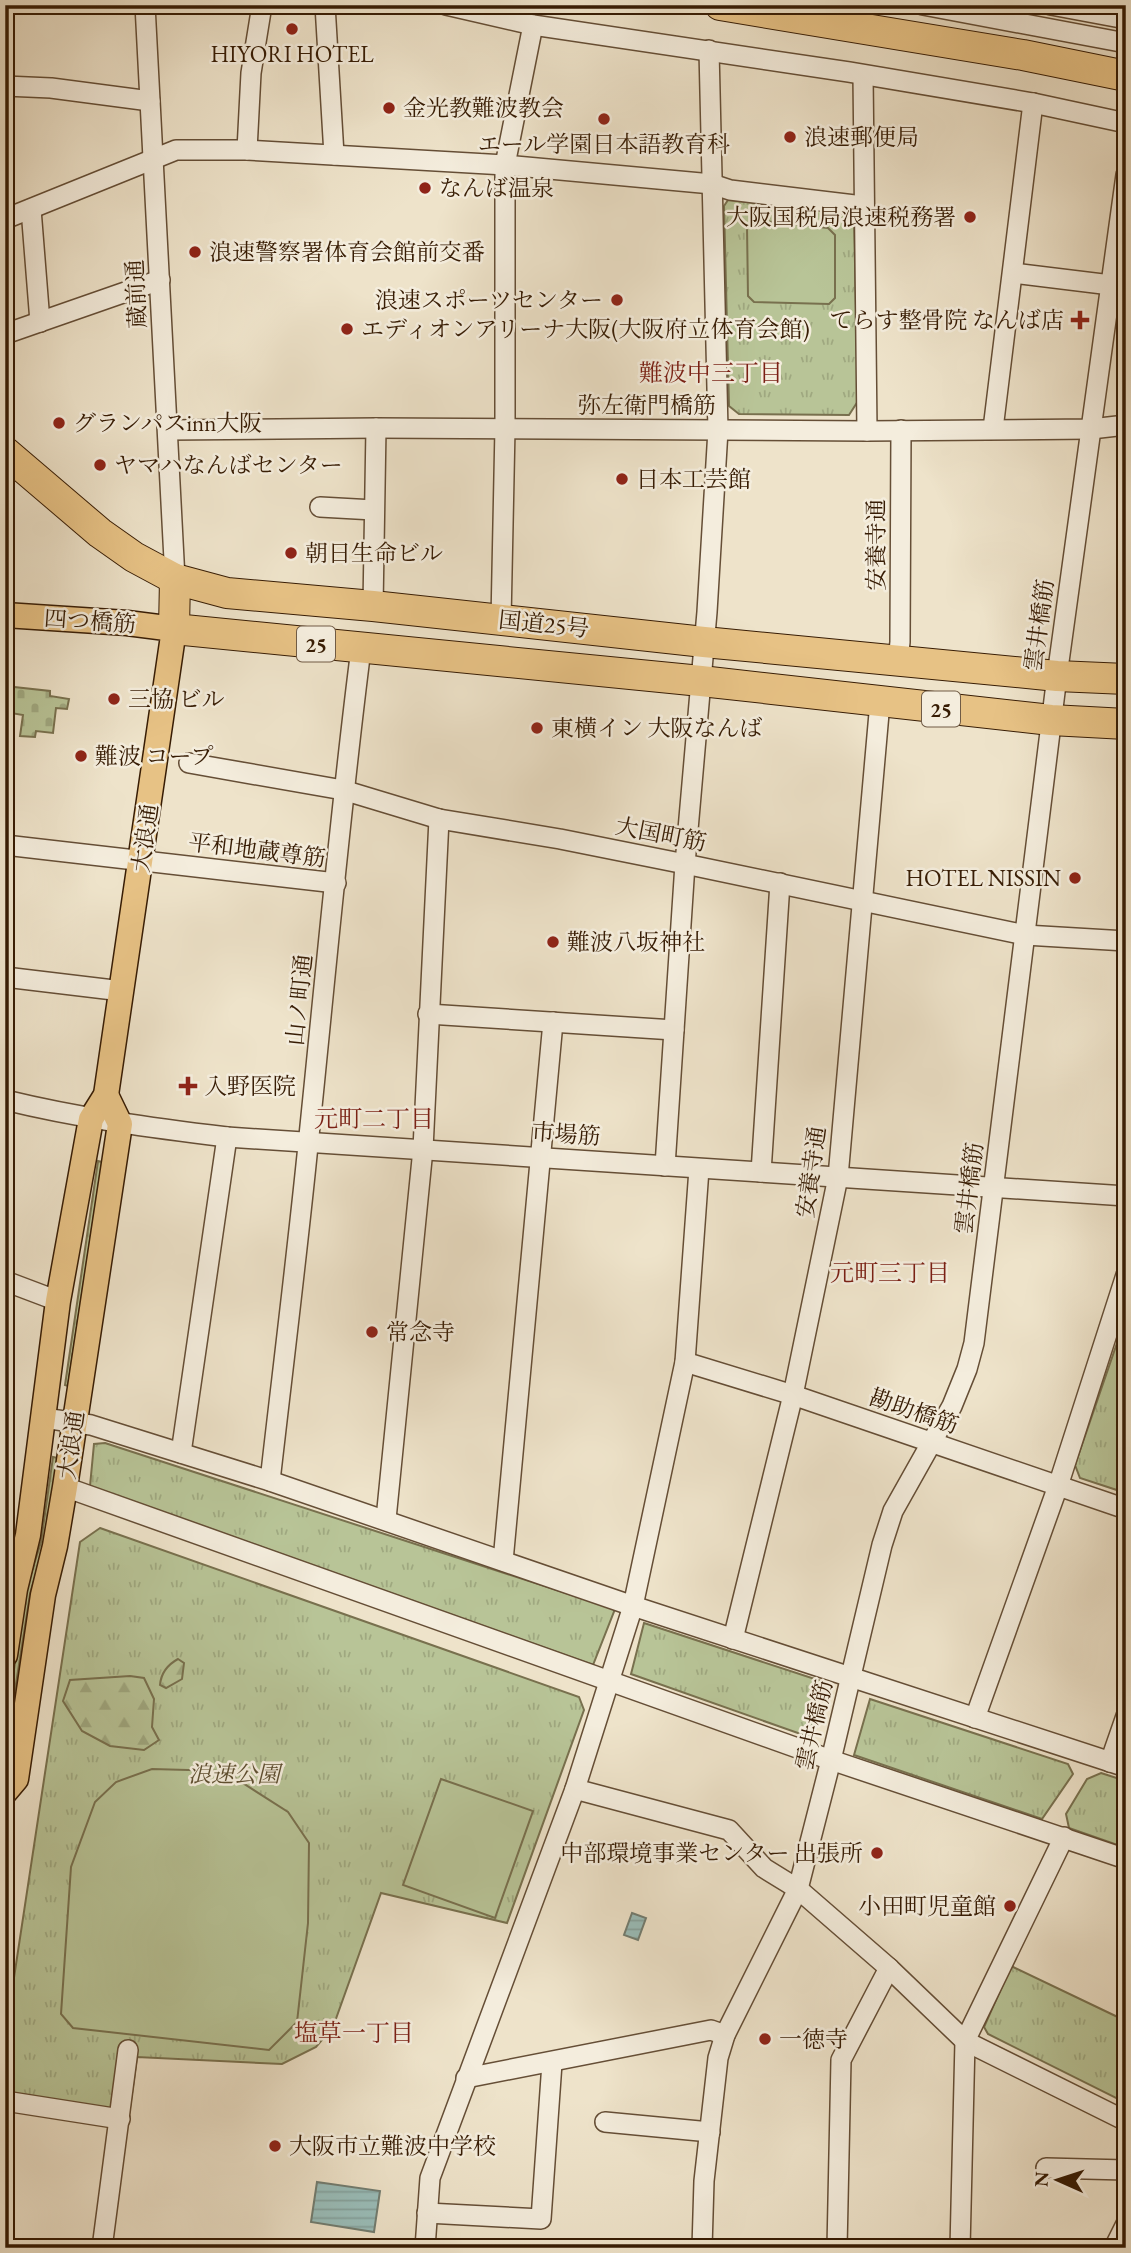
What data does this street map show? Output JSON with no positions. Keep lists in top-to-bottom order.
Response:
{
  "streets": {
    "highway": ["国道25号", "25", "大浪通"],
    "main road": ["四つ橋筋"],
    "street": [
      "蔵前通",
      "弥左衛門橋筋",
      "安養寺通",
      "雲井橋筋",
      "大国町筋",
      "平和地蔵尊筋",
      "山ノ町通",
      "市場筋",
      "勘助橋筋"
    ]
  },
  "crossings": [
    ["蔵前通", "弥左衛門橋筋"],
    ["蔵前通", "国道25号"],
    ["蔵前通", "大浪通"],
    ["弥左衛門橋筋", "安養寺通"],
    ["弥左衛門橋筋", "雲井橋筋"],
    ["安養寺通", "国道25号"],
    ["安養寺通", "大国町筋"],
    ["安養寺通", "市場筋"],
    ["安養寺通", "勘助橋筋"],
    ["四つ橋筋", "国道25号"],
    ["四つ橋筋", "大浪通"],
    ["国道25号", "雲井橋筋"],
    ["国道25号", "大浪通"],
    ["国道25号", "山ノ町通"],
    ["雲井橋筋", "大国町筋"],
    ["雲井橋筋", "市場筋"],
    ["雲井橋筋", "勘助橋筋"],
    ["大国町筋", "山ノ町通"],
    ["大浪通", "平和地蔵尊筋"],
    ["大浪通", "市場筋"],
    ["平和地蔵尊筋", "山ノ町通"],
    ["山ノ町通", "市場筋"]
  ],
  "districts": [
    "難波中三丁目",
    "元町二丁目",
    "元町三丁目",
    "塩草一丁目"
  ],
  "parks": ["浪速公園"],
  "places": {
    "other": [
      "HIYORI HOTEL",
      "金光教難波教会",
      "エール学園日本語教育科",
      "浪速郵便局",
      "なんば温泉",
      "大阪国税局浪速税務署",
      "浪速警察署体育会館前交番",
      "浪速スポーツセンター",
      "エディオンアリーナ大阪(大阪府立体育会館)",
      "グランパスinn大阪",
      "ヤマハなんばセンター",
      "日本工芸館",
      "朝日生命ビル",
      "三協 ビル",
      "東横イン 大阪なんば",
      "難波 コープ",
      "HOTEL NISSIN",
      "難波八坂神社",
      "常念寺",
      "中部環境事業センター 出張所",
      "小田町児童館",
      "一徳寺",
      "大阪市立難波中学校"
    ],
    "health": ["てらす整骨院 なんば店", "入野医院"]
  },
  "north": "left"
}
